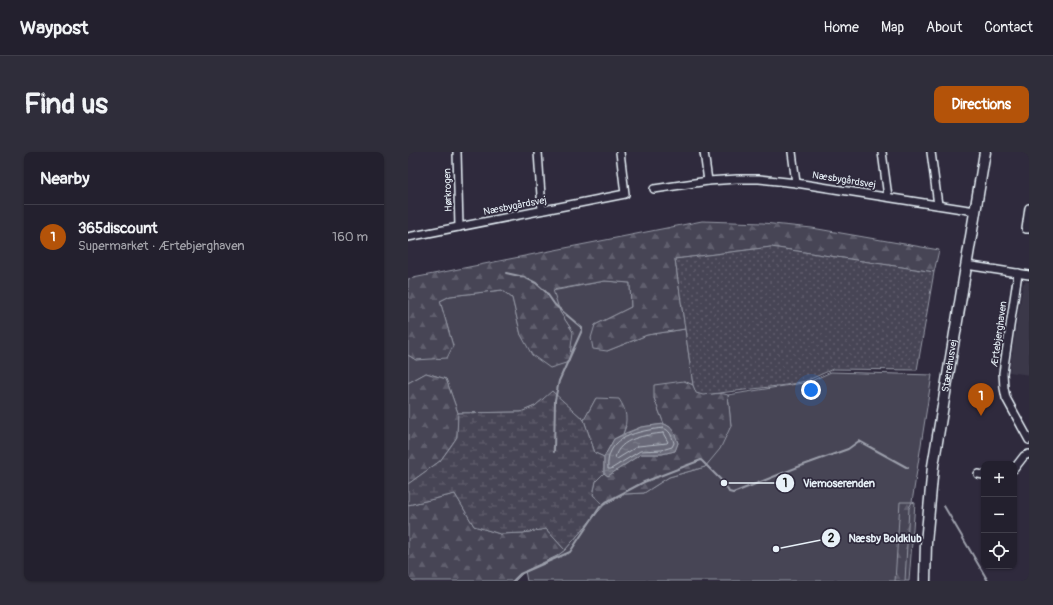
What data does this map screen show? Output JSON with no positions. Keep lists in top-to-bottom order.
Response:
{
  "streets": {
    "street": [
      "Næsbygårdsvej",
      "Hørkrogen",
      "Ærtebjerghaven",
      "Stærehusvej"
    ]
  },
  "crossings": [
    ["Næsbygårdsvej", "Hørkrogen"],
    ["Næsbygårdsvej", "Stærehusvej"]
  ],
  "places": ["Viemoserenden", "Næsby Boldklub"],
  "page": {
    "header": "Waypost",
    "nav": [
      "Home",
      "Map",
      "About",
      "Contact"
    ],
    "buttons": "Directions",
    "title": "Find us",
    "heading": "Nearby",
    "list": [
      {
        "mark": "1",
        "name": "365discount",
        "note": "Supermarket · Ærtebjerghaven",
        "value": "160 m"
      }
    ],
    "pins": "1",
    "map_buttons": ["+", "−"]
  }
}
